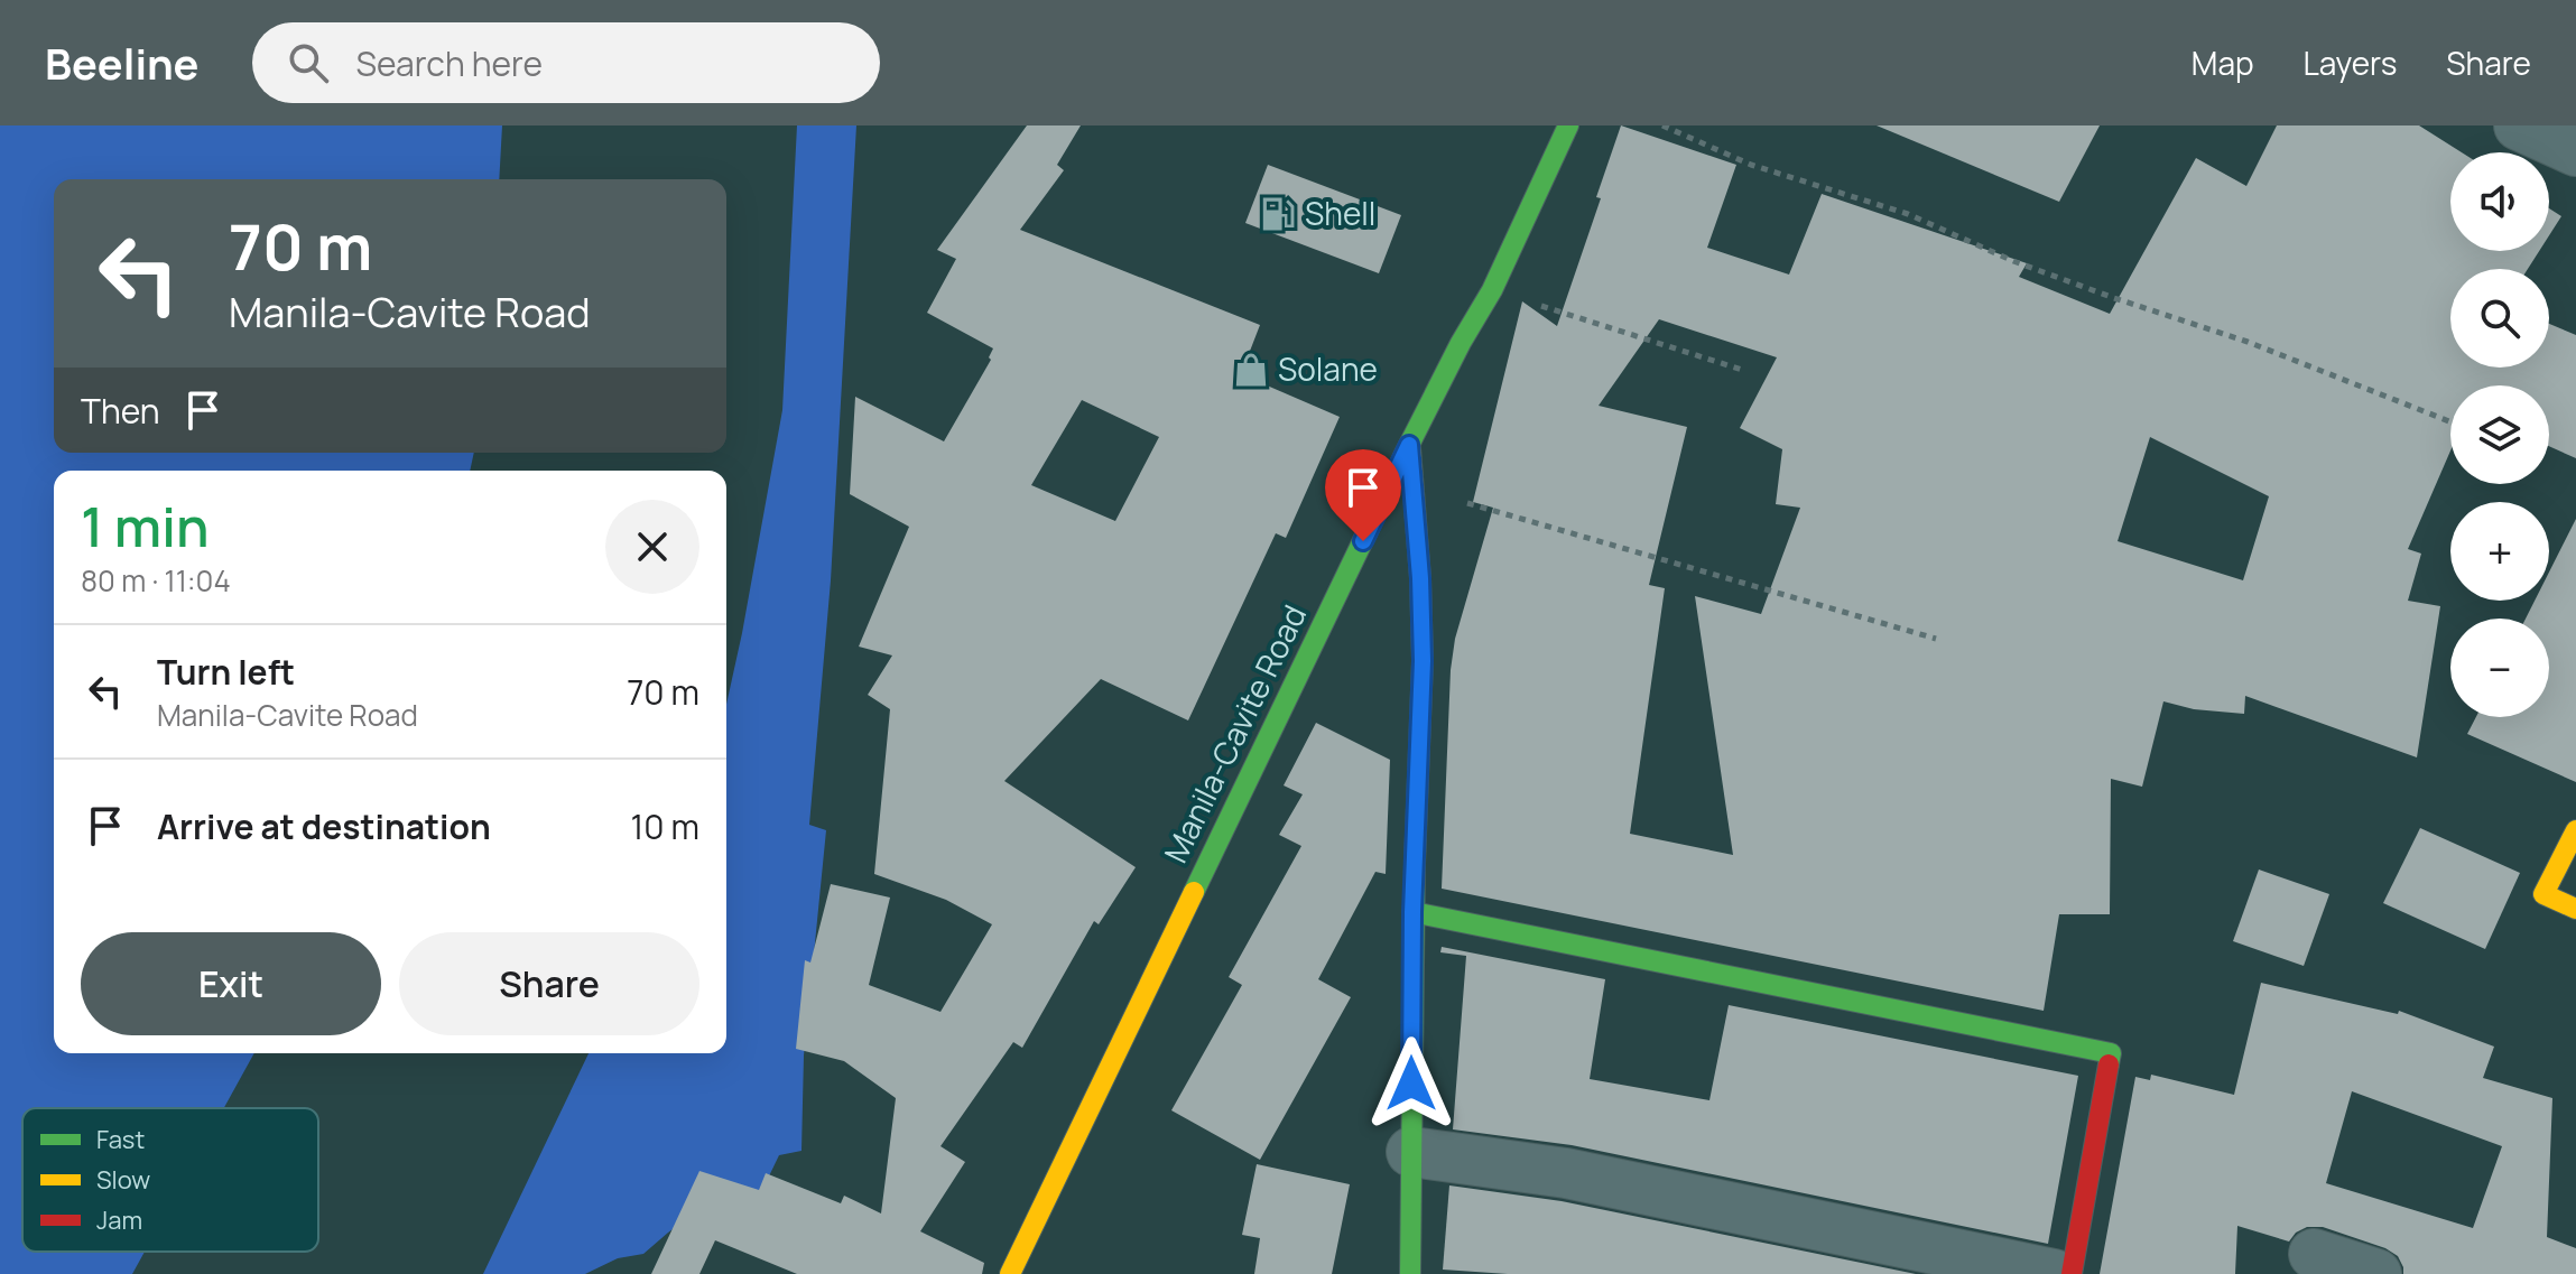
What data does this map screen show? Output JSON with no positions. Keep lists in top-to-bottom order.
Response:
{
  "streets": {
    "street": ["Manila-Cavite Road"]
  },
  "places": {
    "fuel station": ["Shell"],
    "shop": ["Solane"]
  },
  "legend": ["Fast", "Slow", "Jam"],
  "page": {
    "header": "Beeline",
    "search": "Search here",
    "nav": ["Map", "Layers", "Share"],
    "map_buttons": ["+", "−"],
    "turn": ["70 m", "Manila-Cavite Road"],
    "then": "Then",
    "heading": ["1 min", "80 m · 11:04"],
    "list": [
      {
        "name": "Turn left",
        "note": "Manila-Cavite Road",
        "value": "70 m"
      },
      {
        "name": "Arrive at destination",
        "value": "10 m"
      }
    ],
    "buttons": ["Exit", "Share"]
  }
}
